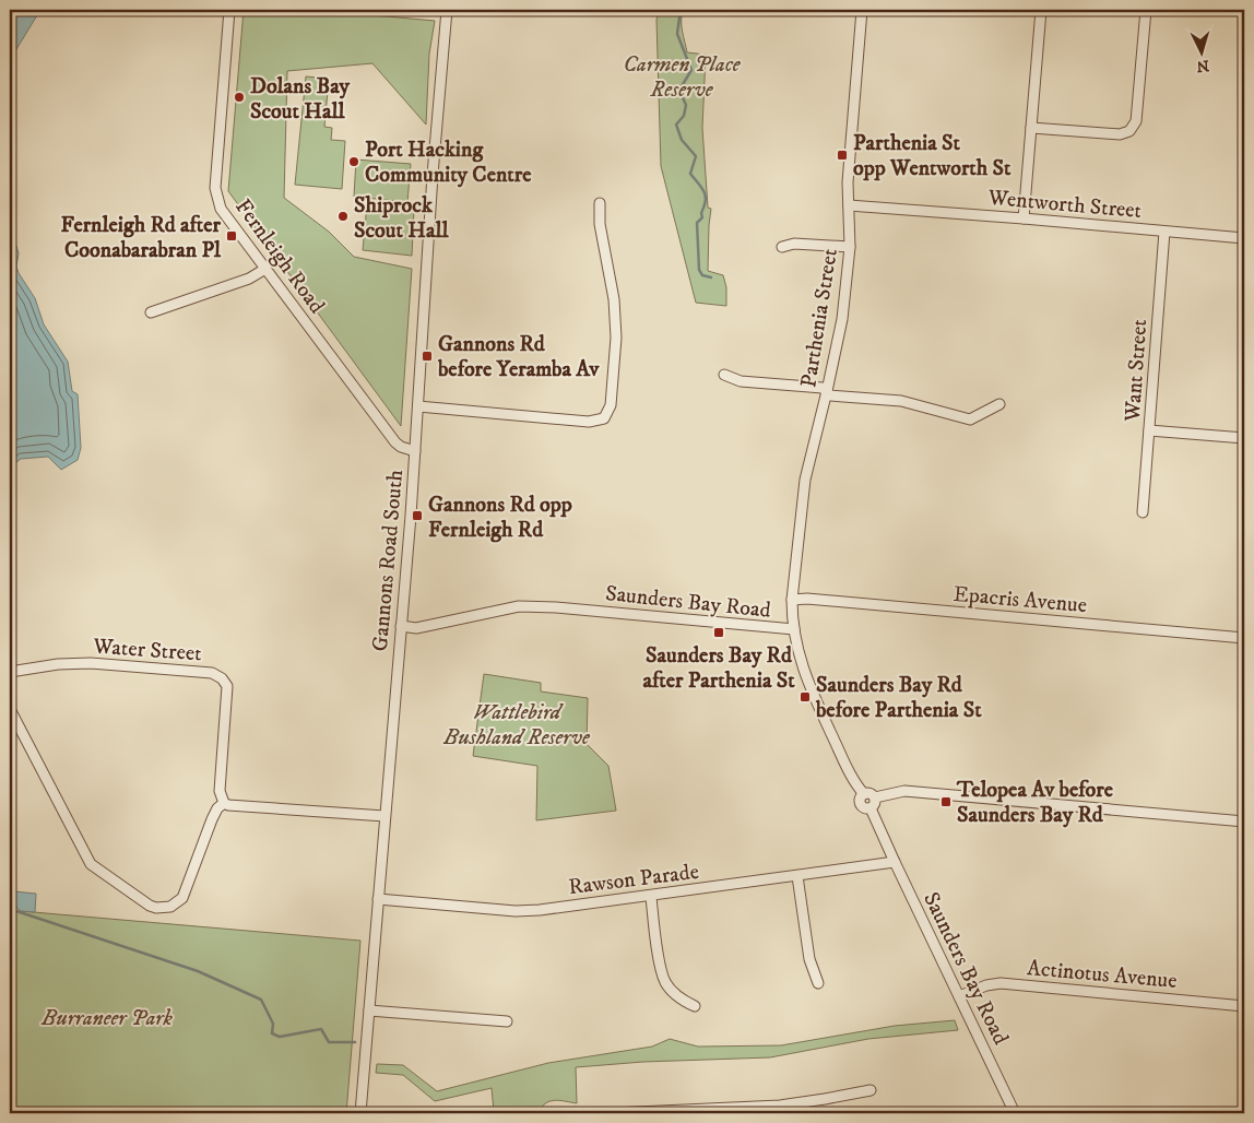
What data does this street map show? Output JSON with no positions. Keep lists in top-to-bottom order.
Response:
{
  "streets": {
    "street": [
      "Wentworth Street",
      "Fernleigh Road",
      "Parthenia Street",
      "Want Street",
      "Gannons Road South",
      "Epacris Avenue",
      "Saunders Bay Road",
      "Water Street",
      "Rawson Parade",
      "Actinotus Avenue"
    ]
  },
  "crossings": [
    ["Wentworth Street", "Parthenia Street"],
    ["Wentworth Street", "Want Street"],
    ["Fernleigh Road", "Gannons Road South"],
    ["Parthenia Street", "Epacris Avenue"],
    ["Parthenia Street", "Saunders Bay Road"],
    ["Gannons Road South", "Saunders Bay Road"],
    ["Gannons Road South", "Rawson Parade"],
    ["Saunders Bay Road", "Rawson Parade"],
    ["Saunders Bay Road", "Actinotus Avenue"]
  ],
  "parks": ["Carmen Place Reserve", "Wattlebird Bushland Reserve", "Burraneer Park"],
  "places": {
    "other": ["Dolans Bay Scout Hall", "Port Hacking Community Centre", "Shiprock Scout Hall"],
    "transit": [
      "Parthenia St opp Wentworth St",
      "Fernleigh Rd after Coonabarabran Pl",
      "Gannons Rd before Yeramba Av",
      "Gannons Rd opp Fernleigh Rd",
      "Saunders Bay Rd after Parthenia St",
      "Saunders Bay Rd before Parthenia St",
      "Telopea Av before Saunders Bay Rd"
    ]
  },
  "north": "bottom"
}
